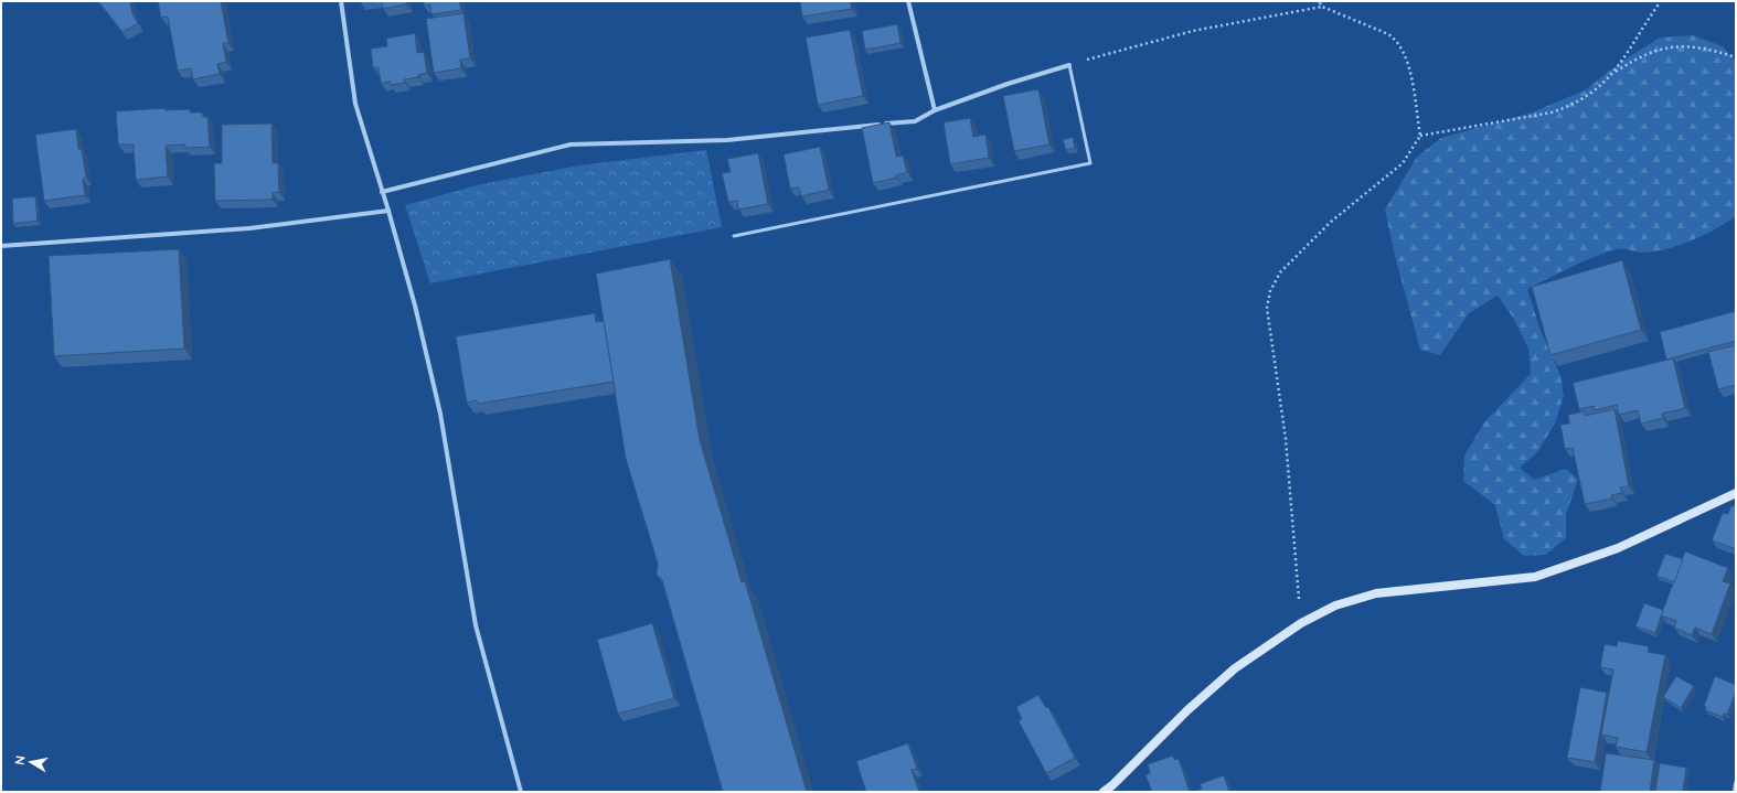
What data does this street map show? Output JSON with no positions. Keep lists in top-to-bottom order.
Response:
{
  "north": "left"
}
